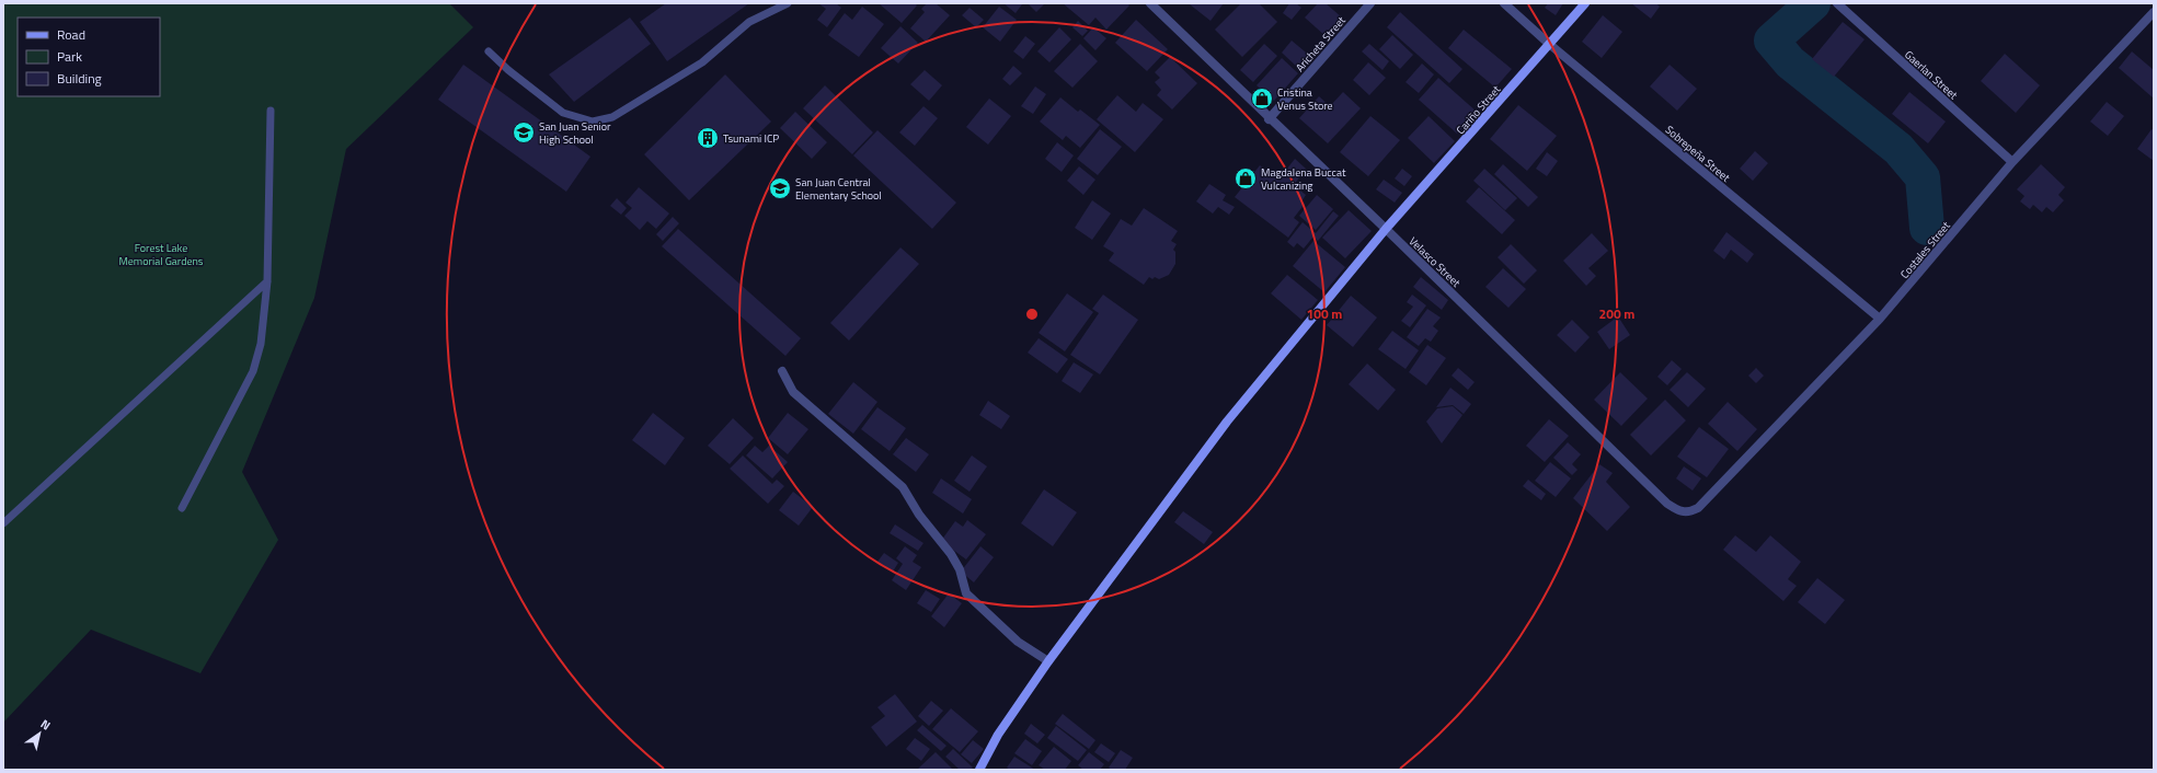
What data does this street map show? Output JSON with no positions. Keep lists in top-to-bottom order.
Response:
{
  "streets": {
    "street": [
      "Aricheta Street",
      "Gaerlan Street",
      "Cariño Street",
      "Sobrepeña Street",
      "Costales Street",
      "Velasco Street"
    ]
  },
  "crossings": [
    ["Aricheta Street", "Velasco Street"],
    ["Gaerlan Street", "Costales Street"],
    ["Cariño Street", "Sobrepeña Street"],
    ["Cariño Street", "Velasco Street"],
    ["Sobrepeña Street", "Costales Street"],
    ["Costales Street", "Velasco Street"]
  ],
  "parks": ["Forest Lake Memorial Gardens"],
  "places": {
    "shop": ["Cristina Venus Store", "Magdalena Buccat Vulcanizing"],
    "school or university": ["San Juan Senior High School", "San Juan Central Elementary School"],
    "building": ["Tsunami ICP"]
  },
  "legend": ["Road", "Park", "Building"],
  "north": "top right",
  "rings": ["100 m", "200 m"]
}
